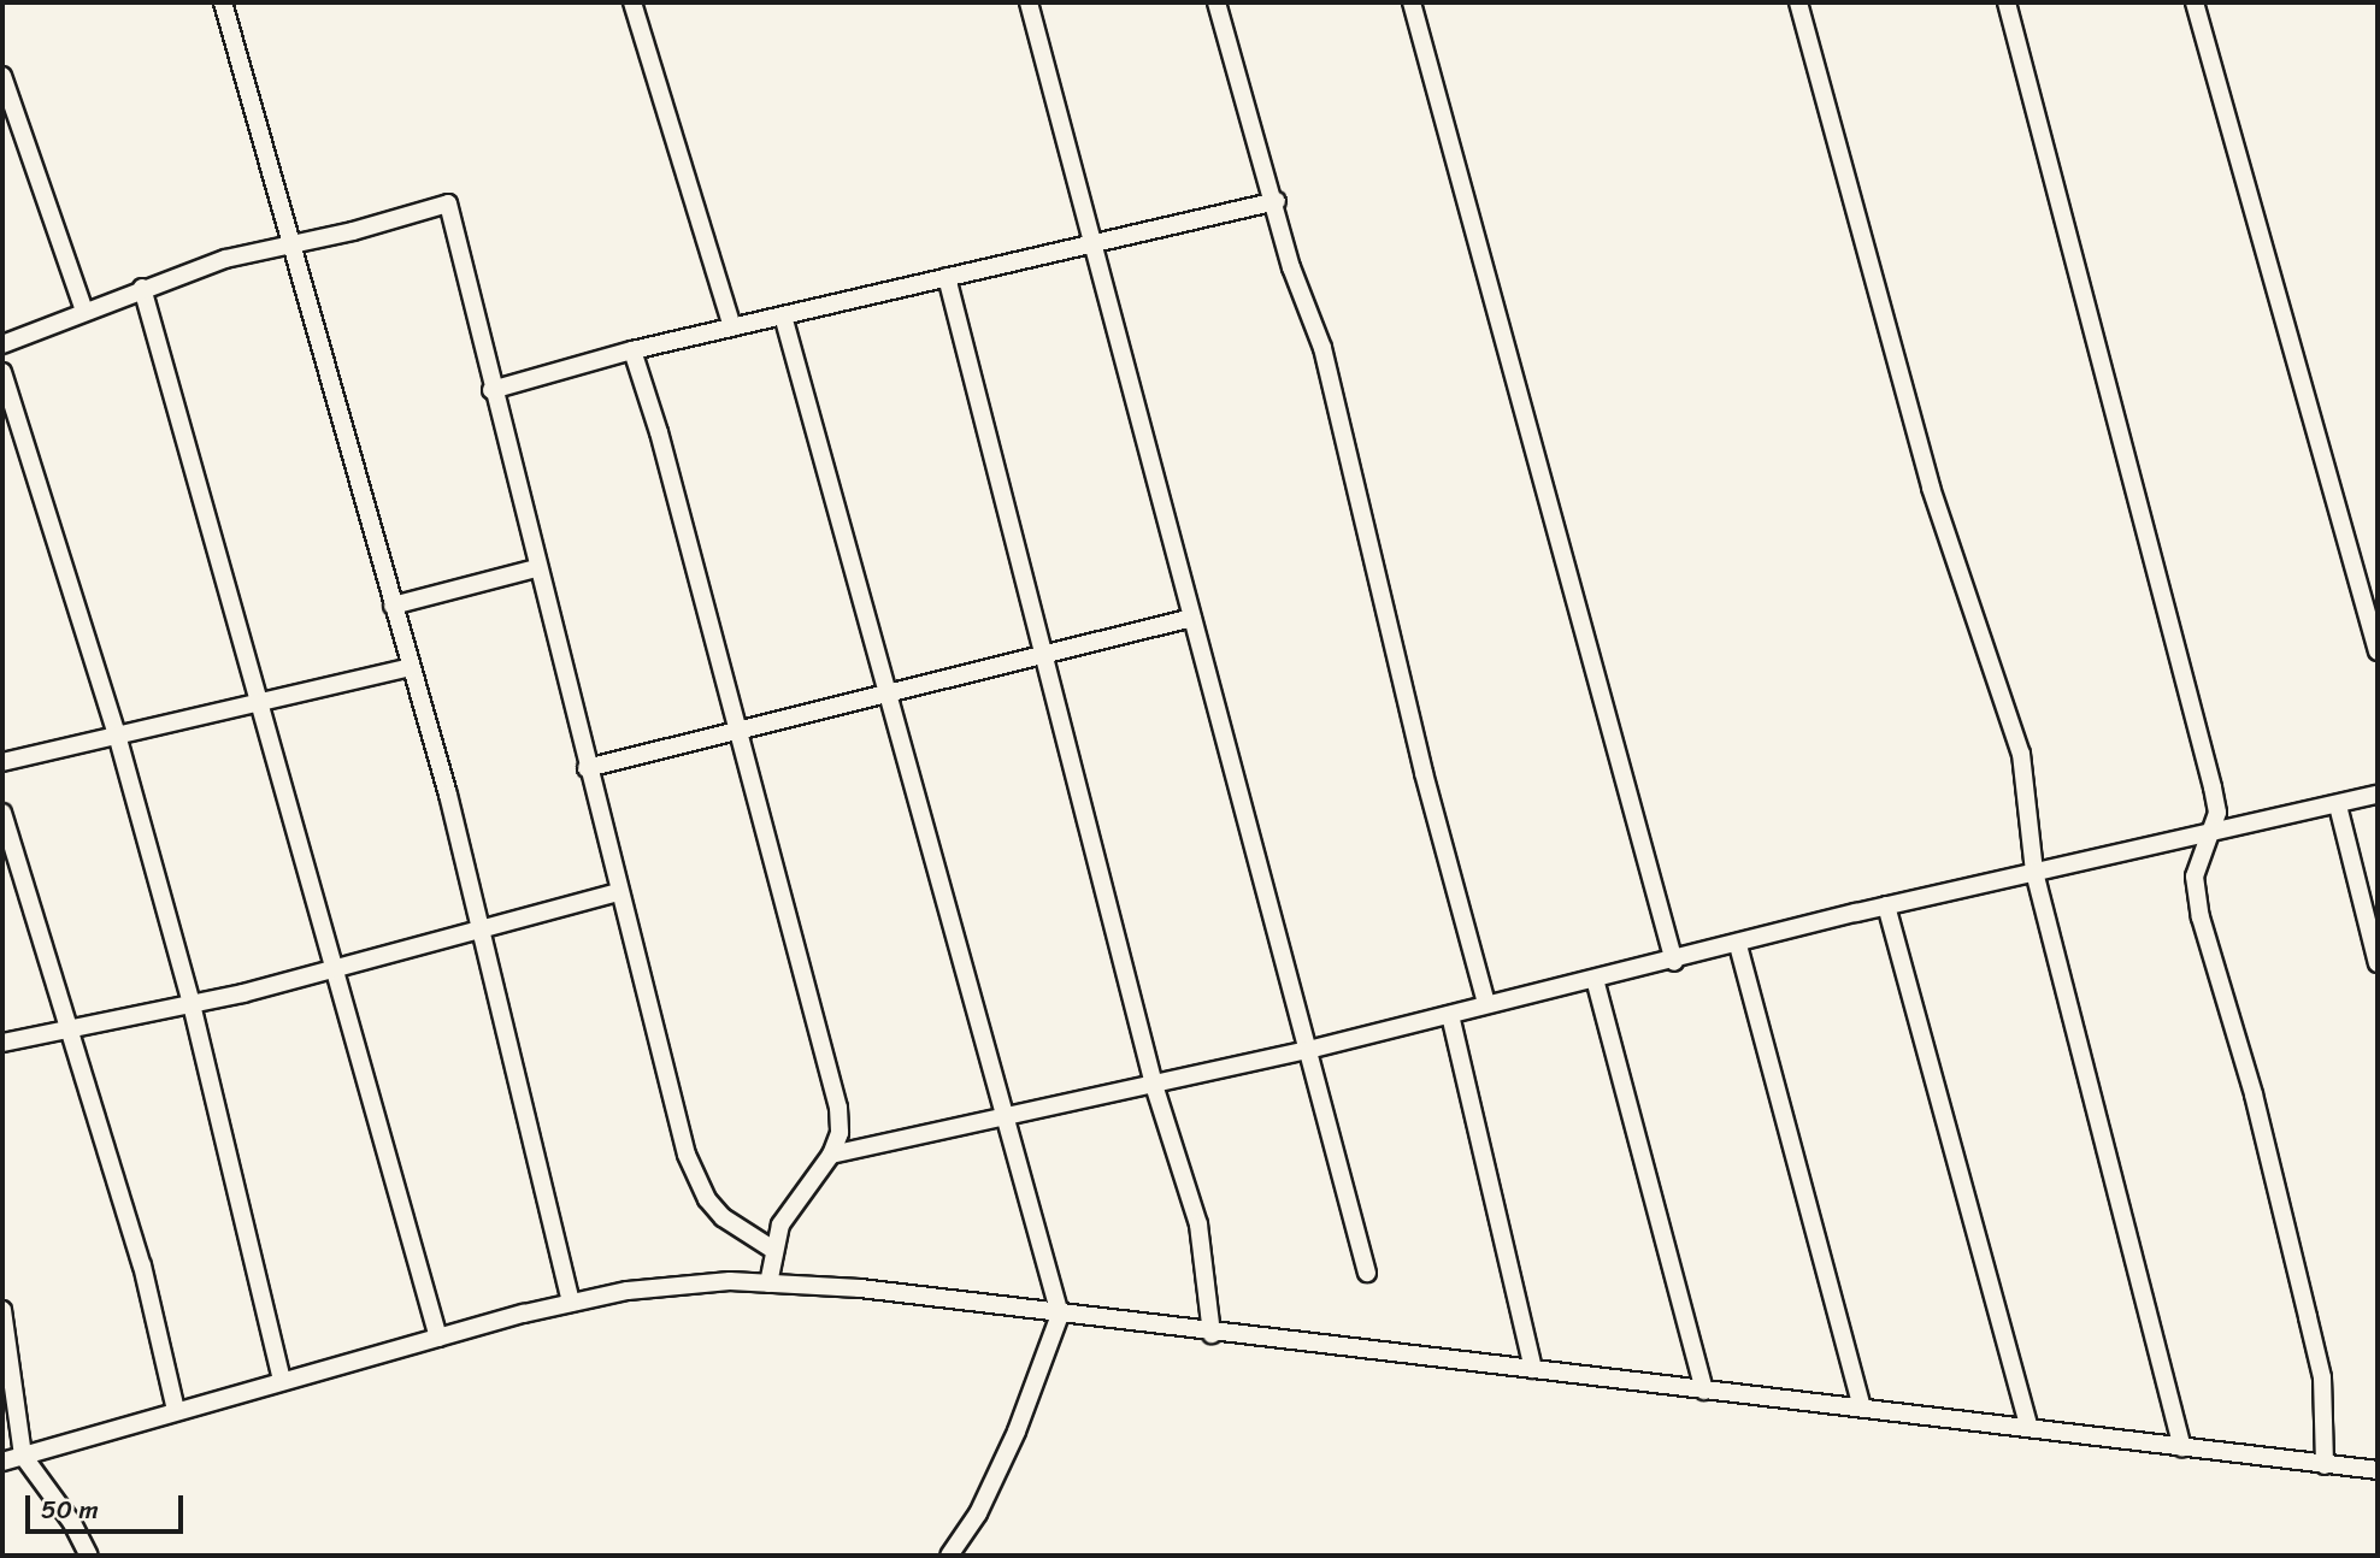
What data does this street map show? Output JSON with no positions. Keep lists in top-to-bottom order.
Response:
{
  "scale_bar": "50 m"
}
